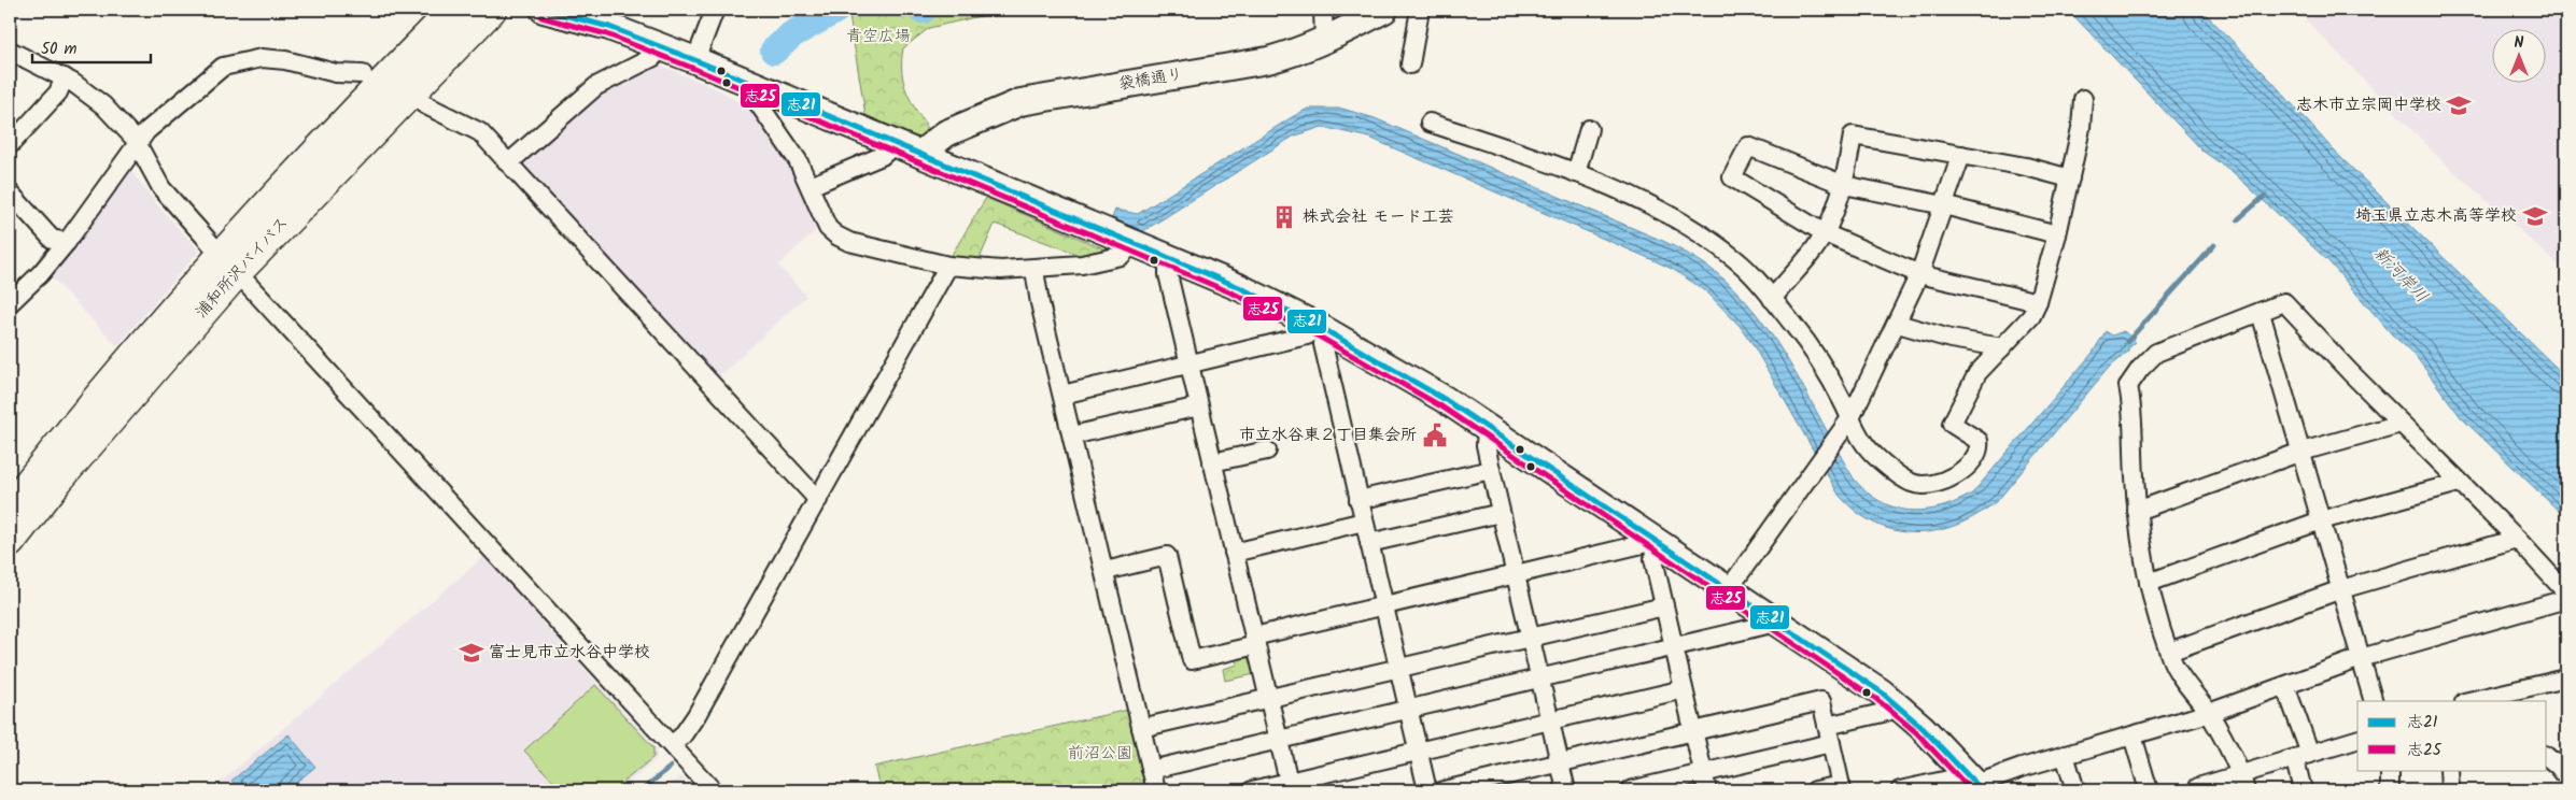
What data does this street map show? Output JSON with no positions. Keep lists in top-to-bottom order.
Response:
{
  "streets": {
    "highway": ["浦和所沢バイパス"],
    "main road": ["袋橋通り"]
  },
  "water": ["新河岸川"],
  "parks": ["青空広場", "前沼公園"],
  "places": {
    "school or university": ["志木市立宗岡中学校", "埼玉県立志木高等学校", "富士見市立水谷中学校"],
    "building": ["株式会社 モード工芸"],
    "public building": ["市立水谷東２丁目集会所"]
  },
  "lines": ["transit line 志21", "transit line 志25"],
  "legend": ["志21", "志25"],
  "scale_bar": "50 m",
  "north": "top"
}
